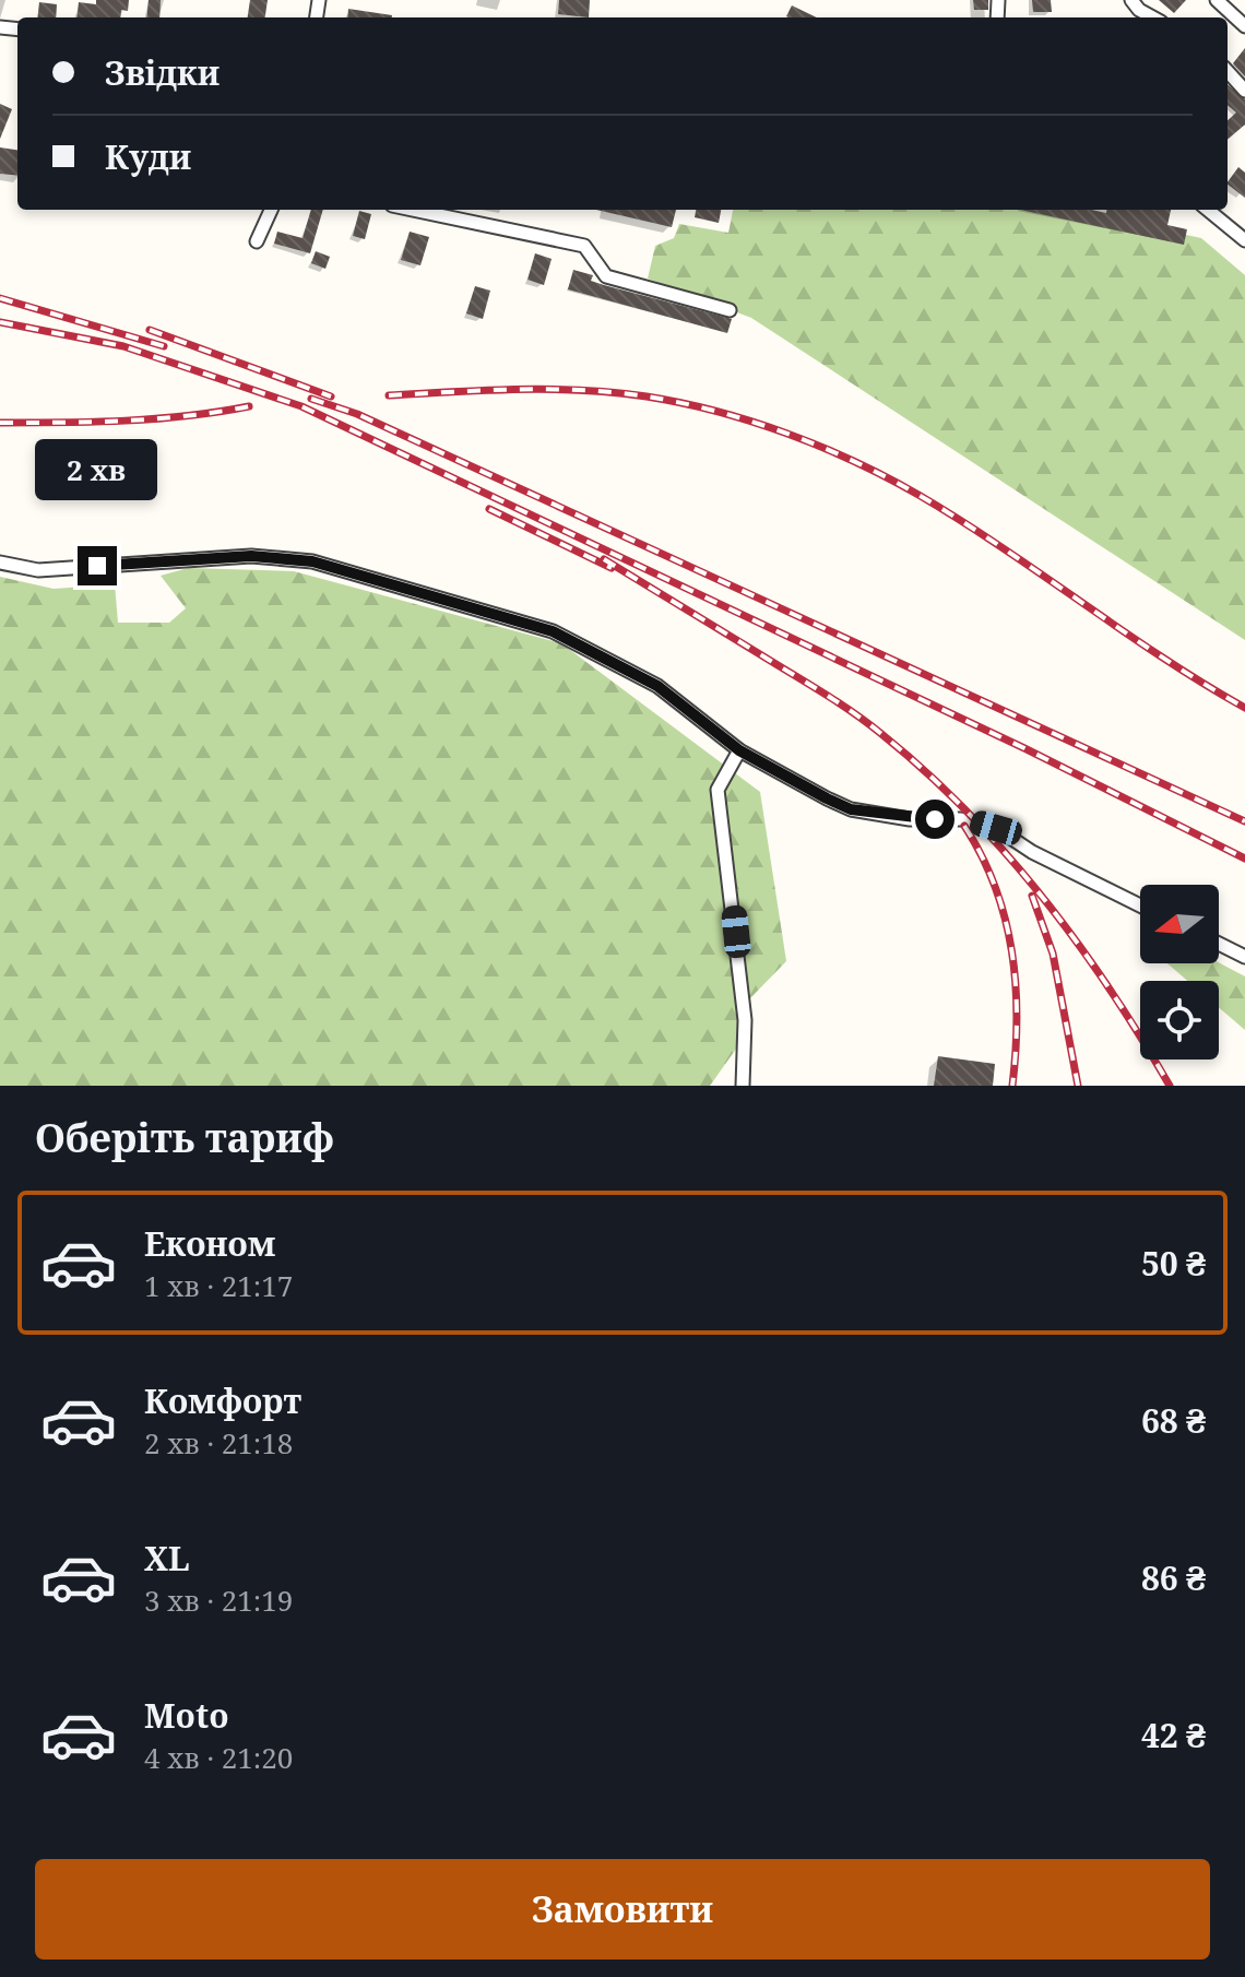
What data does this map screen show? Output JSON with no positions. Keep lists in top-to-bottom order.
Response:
{
  "north": "left",
  "page": {
    "banner": ["Звідки", "Куди"],
    "bubble": "2 хв",
    "heading": "Оберіть тариф",
    "list": [
      {
        "name": "Економ",
        "note": "1 хв · 21:17",
        "value": "50 ₴"
      },
      {
        "name": "Комфорт",
        "note": "2 хв · 21:18",
        "value": "68 ₴"
      },
      {
        "name": "XL",
        "note": "3 хв · 21:19",
        "value": "86 ₴"
      },
      {
        "name": "Moto",
        "note": "4 хв · 21:20",
        "value": "42 ₴"
      }
    ],
    "buttons": "Замовити"
  }
}
